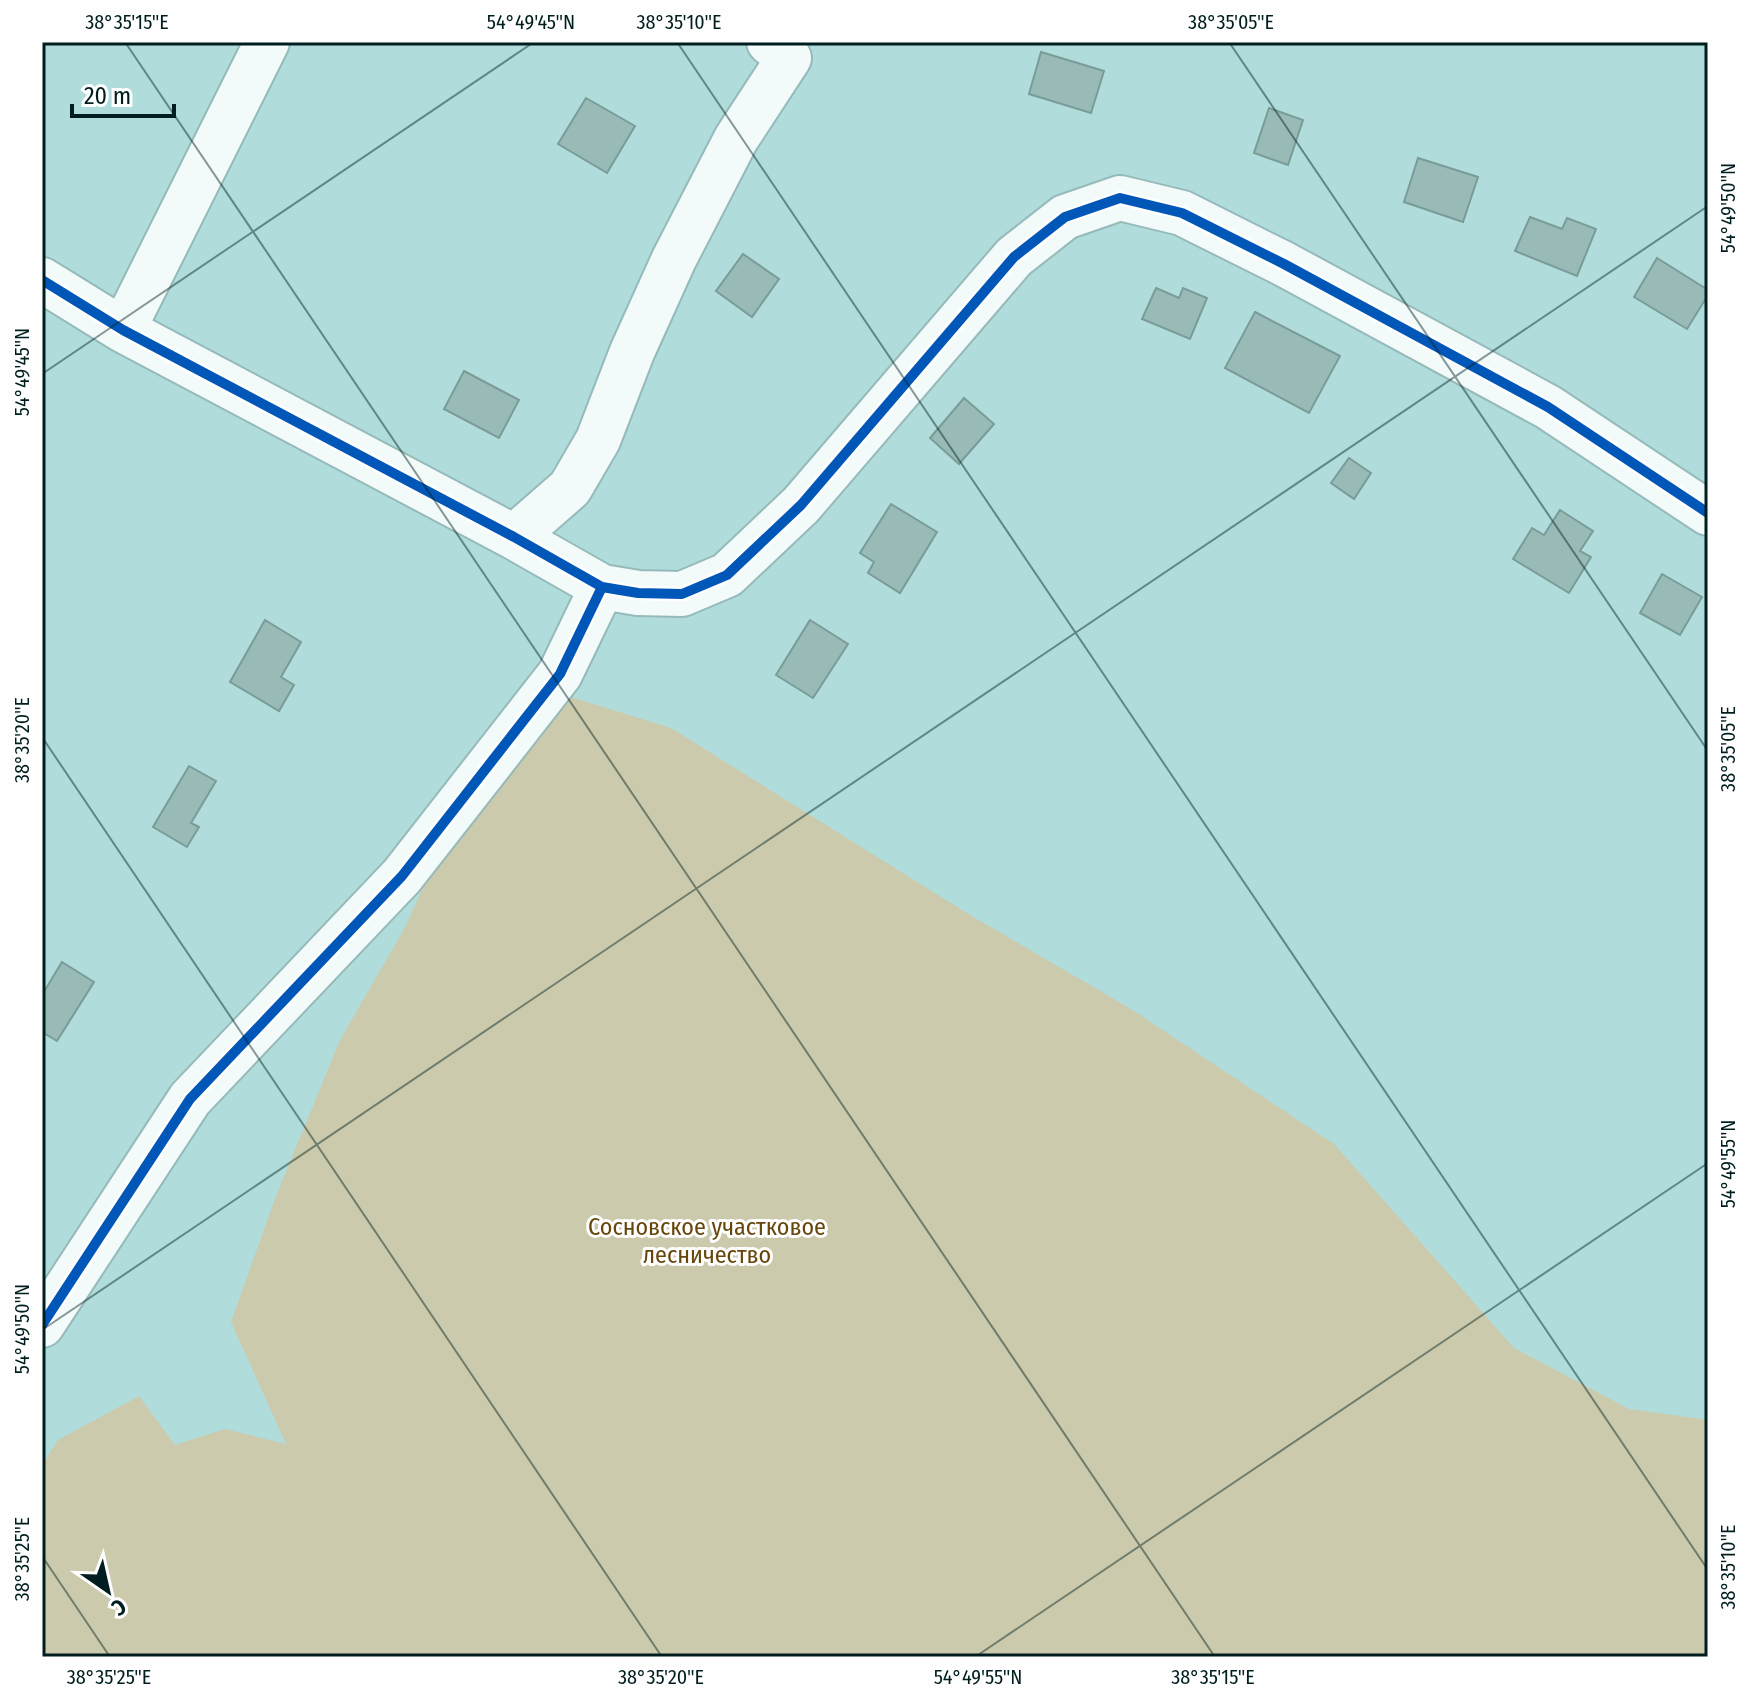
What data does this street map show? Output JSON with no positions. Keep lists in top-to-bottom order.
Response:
{
  "parks": ["Сосновское участковое лесничество"],
  "scale_bar": "20 m",
  "north": "bottom right",
  "coordinates": [
    "38°35'15\"E",
    "54°49'45\"N",
    "38°35'10\"E",
    "38°35'05\"E",
    "54°49'50\"N",
    "38°35'20\"E",
    "54°49'55\"N",
    "38°35'25\"E"
  ]
}
